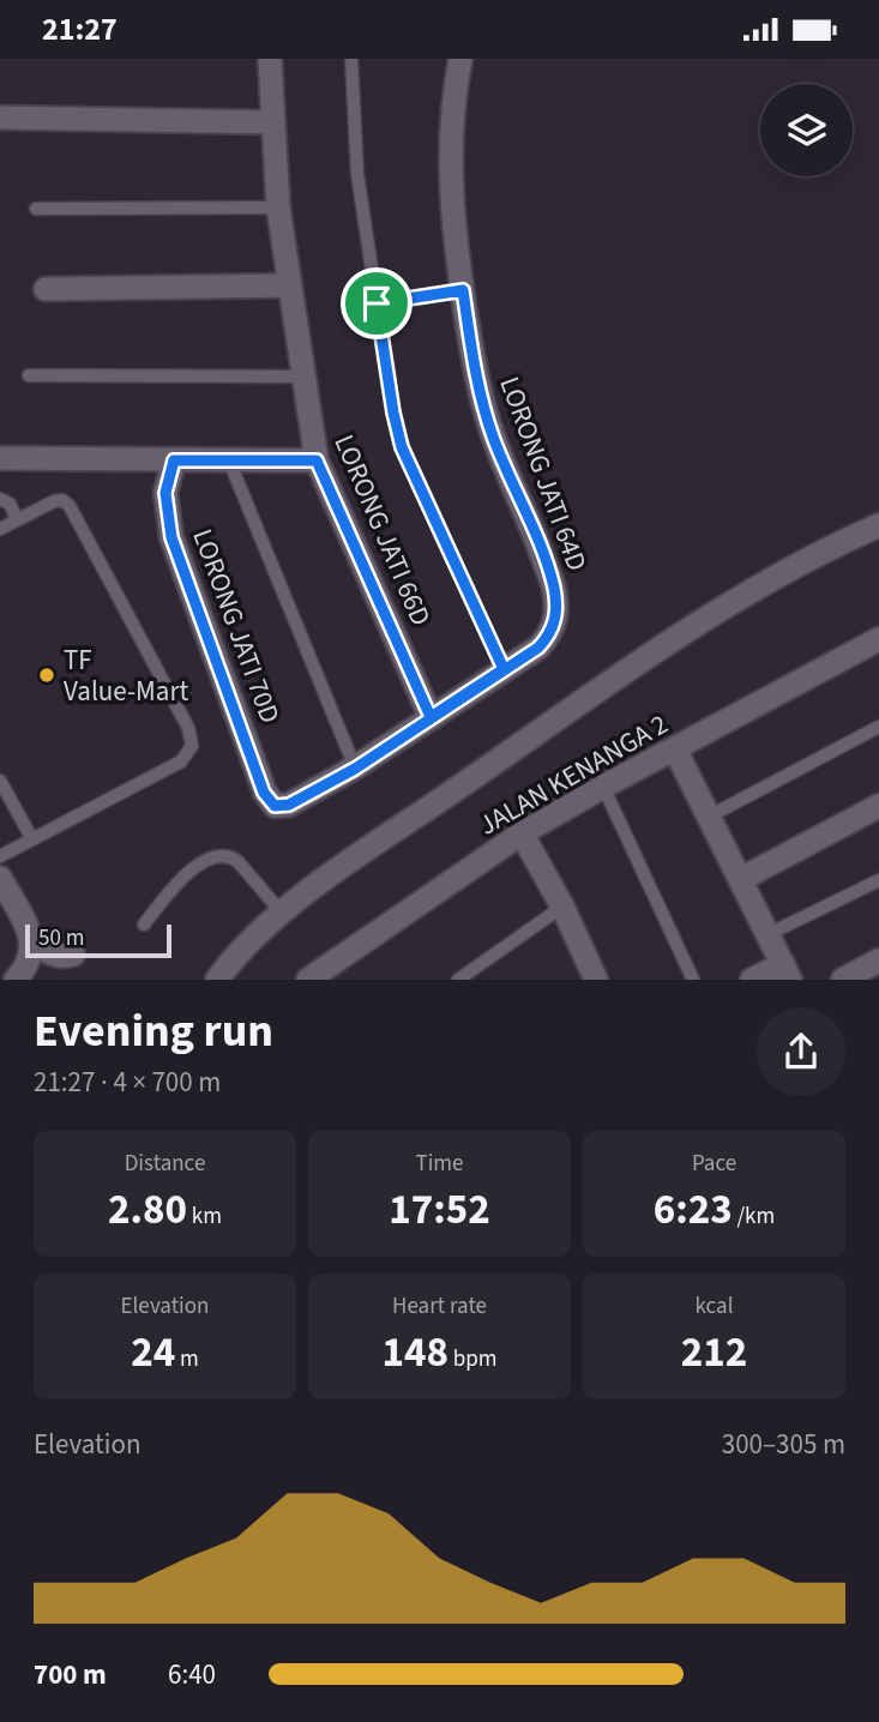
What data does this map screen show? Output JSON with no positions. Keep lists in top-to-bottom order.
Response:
{
  "streets": {
    "street": [
      "LORONG JATI 64D",
      "LORONG JATI 66D",
      "LORONG JATI 70D",
      "JALAN KENANGA 2"
    ]
  },
  "crossings": [
    ["LORONG JATI 64D", "LORONG JATI 66D"],
    ["LORONG JATI 64D", "LORONG JATI 70D"]
  ],
  "places": ["TF Value-Mart"],
  "scale_bar": "50 m",
  "page": {
    "status": "21:27",
    "scale": "50 m",
    "heading": ["Evening run", "21:27 · 4 × 700 m"],
    "stats": [
      ["Distance", "2.80 km"],
      ["Time", "17:52"],
      ["Pace", "6:23 /km"],
      ["Elevation", "24 m"],
      ["Heart rate", "148 bpm"],
      ["kcal", "212"]
    ],
    "chart": ["Elevation", "300–305 m"],
    "list": [
      {
        "name": "700 m",
        "note": "6:40"
      }
    ]
  }
}
